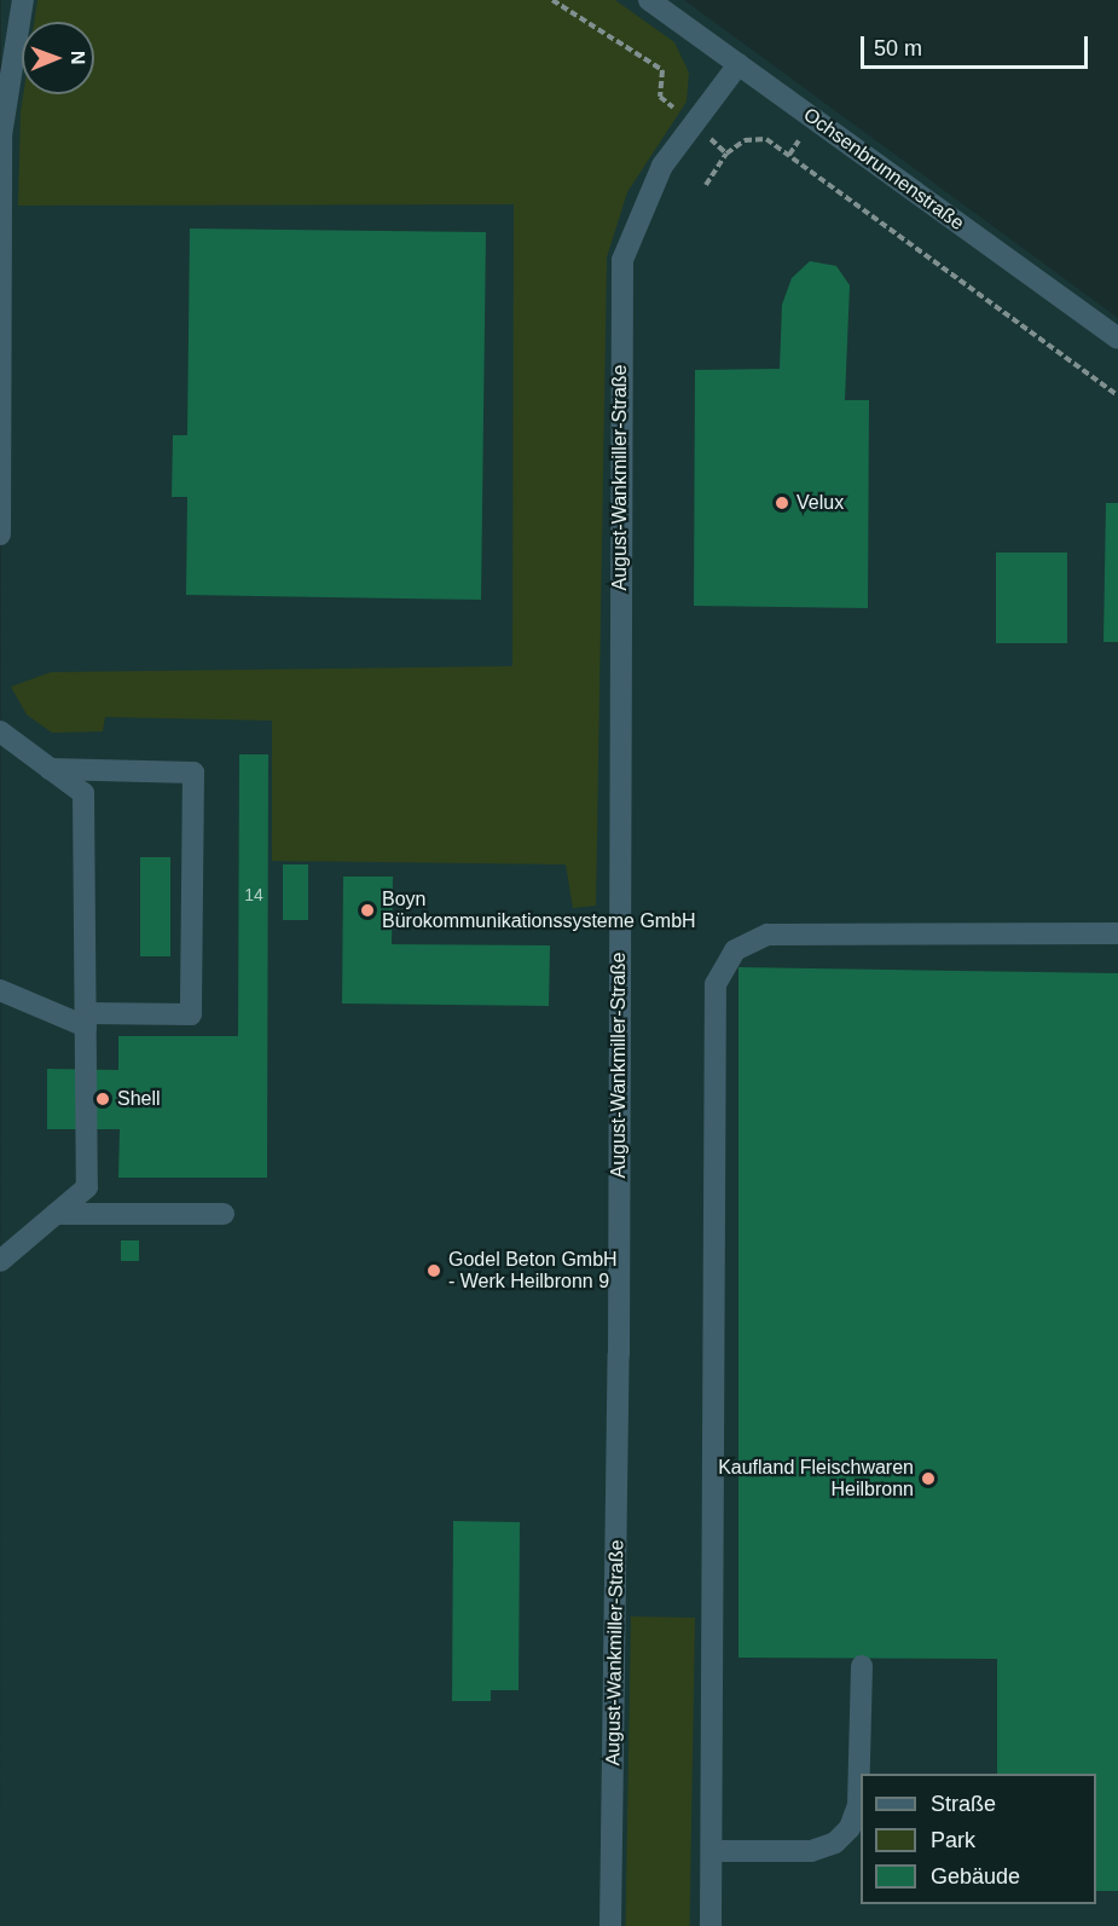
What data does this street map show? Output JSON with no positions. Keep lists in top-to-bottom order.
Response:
{
  "streets": {
    "street": ["Ochsenbrunnenstraße", "August-Wankmiller-Straße"]
  },
  "crossings": [
    ["Ochsenbrunnenstraße", "August-Wankmiller-Straße"]
  ],
  "places": [
    "Velux",
    "Boyn Bürokommunikationssysteme GmbH",
    "Shell",
    "Godel Beton GmbH - Werk Heilbronn 9",
    "Kaufland Fleischwaren Heilbronn"
  ],
  "house_numbers": ["14"],
  "legend": ["Straße", "Park", "Gebäude"],
  "scale_bar": "50 m",
  "north": "right"
}
